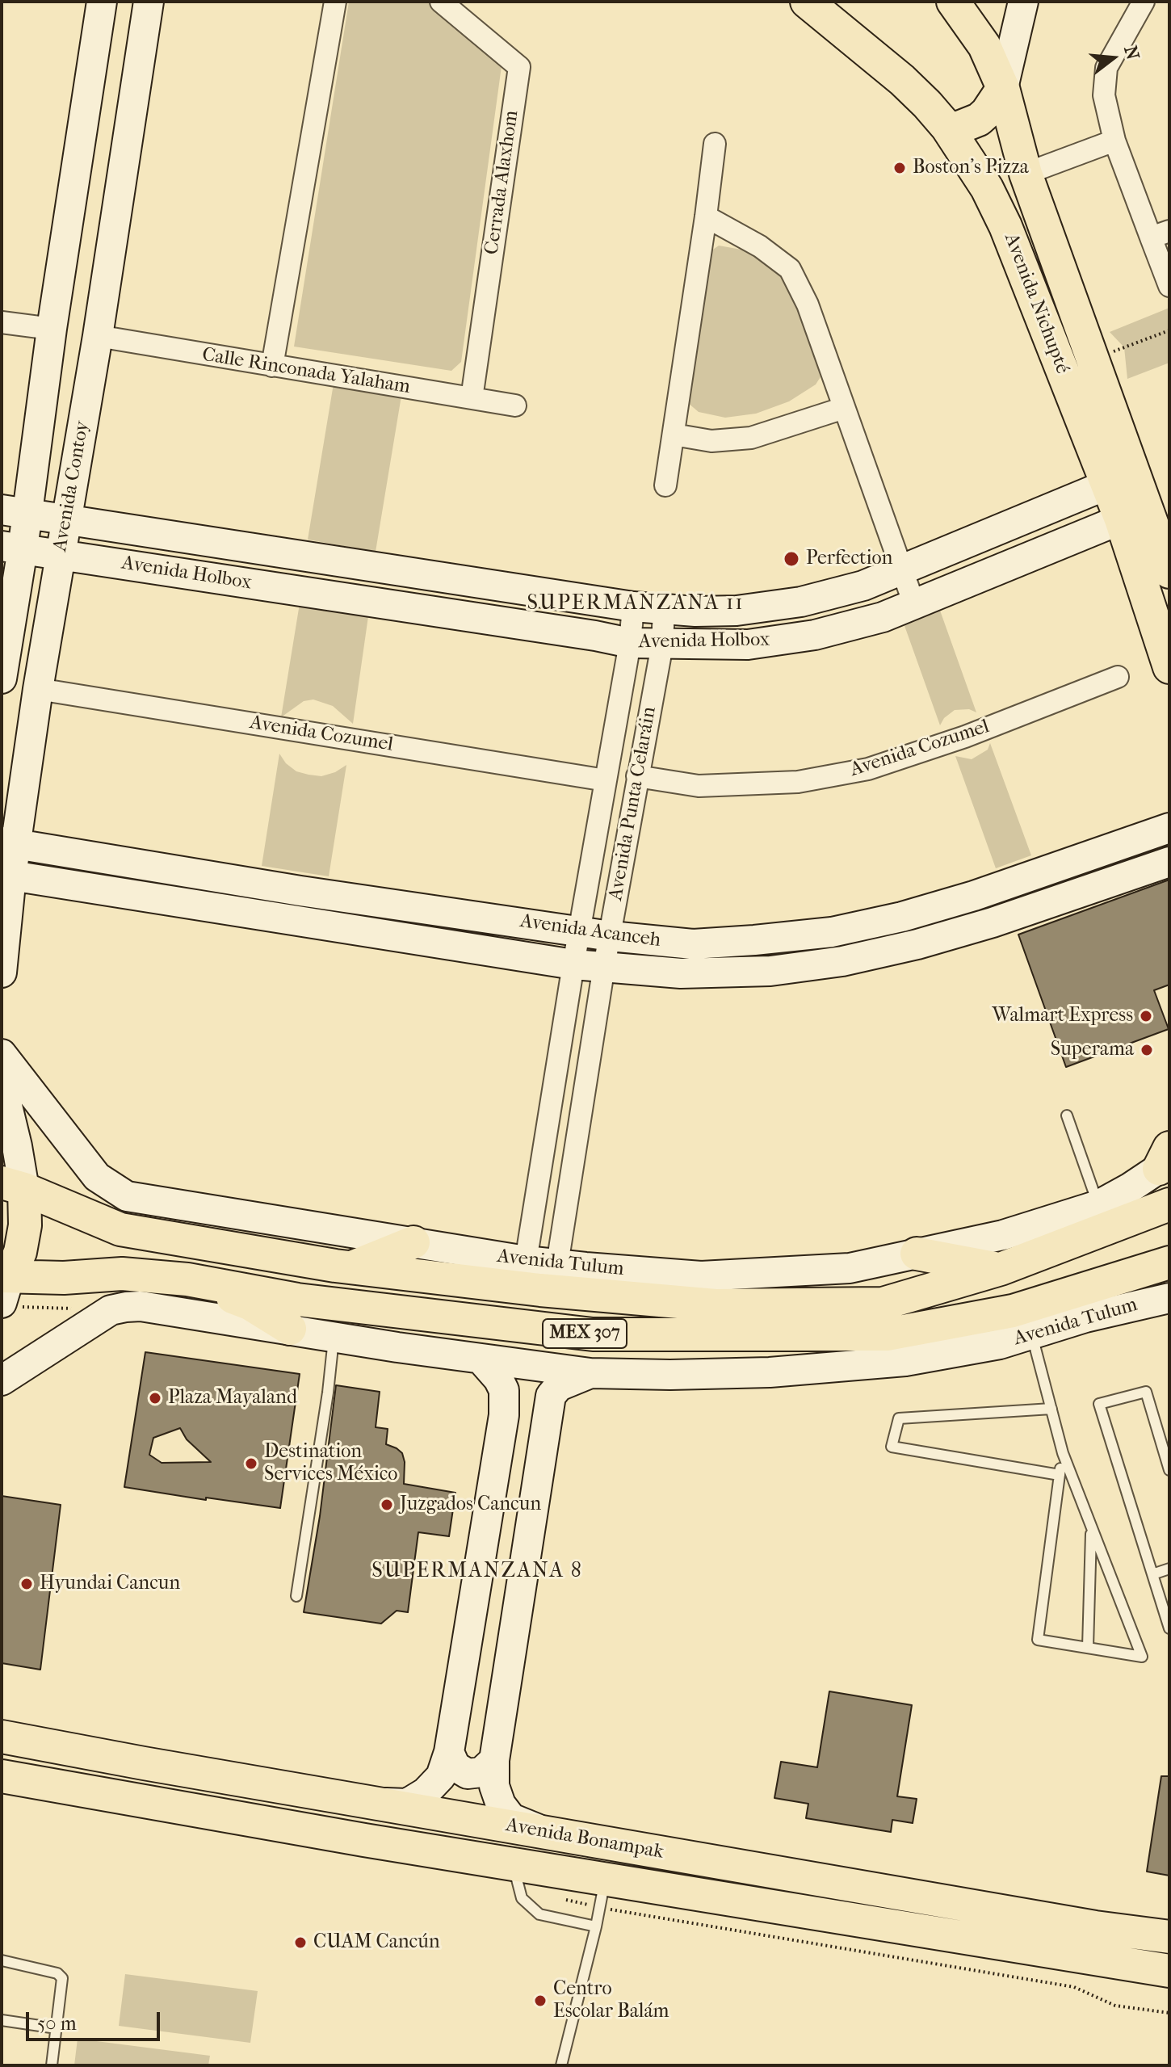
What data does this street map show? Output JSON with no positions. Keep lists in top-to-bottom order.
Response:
{
  "streets": {
    "main road": [
      "Avenida Nichupté",
      "Avenida Tulum",
      "MEX 307",
      "Avenida Bonampak"
    ],
    "street": [
      "Cerrada Alaxhom",
      "Calle Rinconada Yalaham",
      "Avenida Contoy",
      "Avenida Holbox",
      "Avenida Cozumel",
      "Avenida Punta Celaráin",
      "Avenida Acanceh"
    ]
  },
  "crossings": [
    ["Cerrada Alaxhom", "Calle Rinconada Yalaham"],
    ["Avenida Nichupté", "Avenida Holbox"],
    ["Calle Rinconada Yalaham", "Avenida Contoy"],
    ["Avenida Contoy", "Avenida Holbox"],
    ["Avenida Contoy", "Avenida Cozumel"],
    ["Avenida Contoy", "Avenida Acanceh"],
    ["Avenida Holbox", "Avenida Punta Celaráin"],
    ["Avenida Cozumel", "Avenida Punta Celaráin"],
    ["Avenida Punta Celaráin", "Avenida Acanceh"],
    ["Avenida Punta Celaráin", "Avenida Tulum"]
  ],
  "districts": ["SUPERMANZANA 11", "SUPERMANZANA 8"],
  "places": [
    "Boston's Pizza",
    "Perfection",
    "Walmart Express",
    "Superama",
    "Plaza Mayaland",
    "Destination Services México",
    "Juzgados Cancun",
    "Hyundai Cancun",
    "CUAM Cancún",
    "Centro Escolar Balám"
  ],
  "scale_bar": "50 m",
  "north": "right"
}
